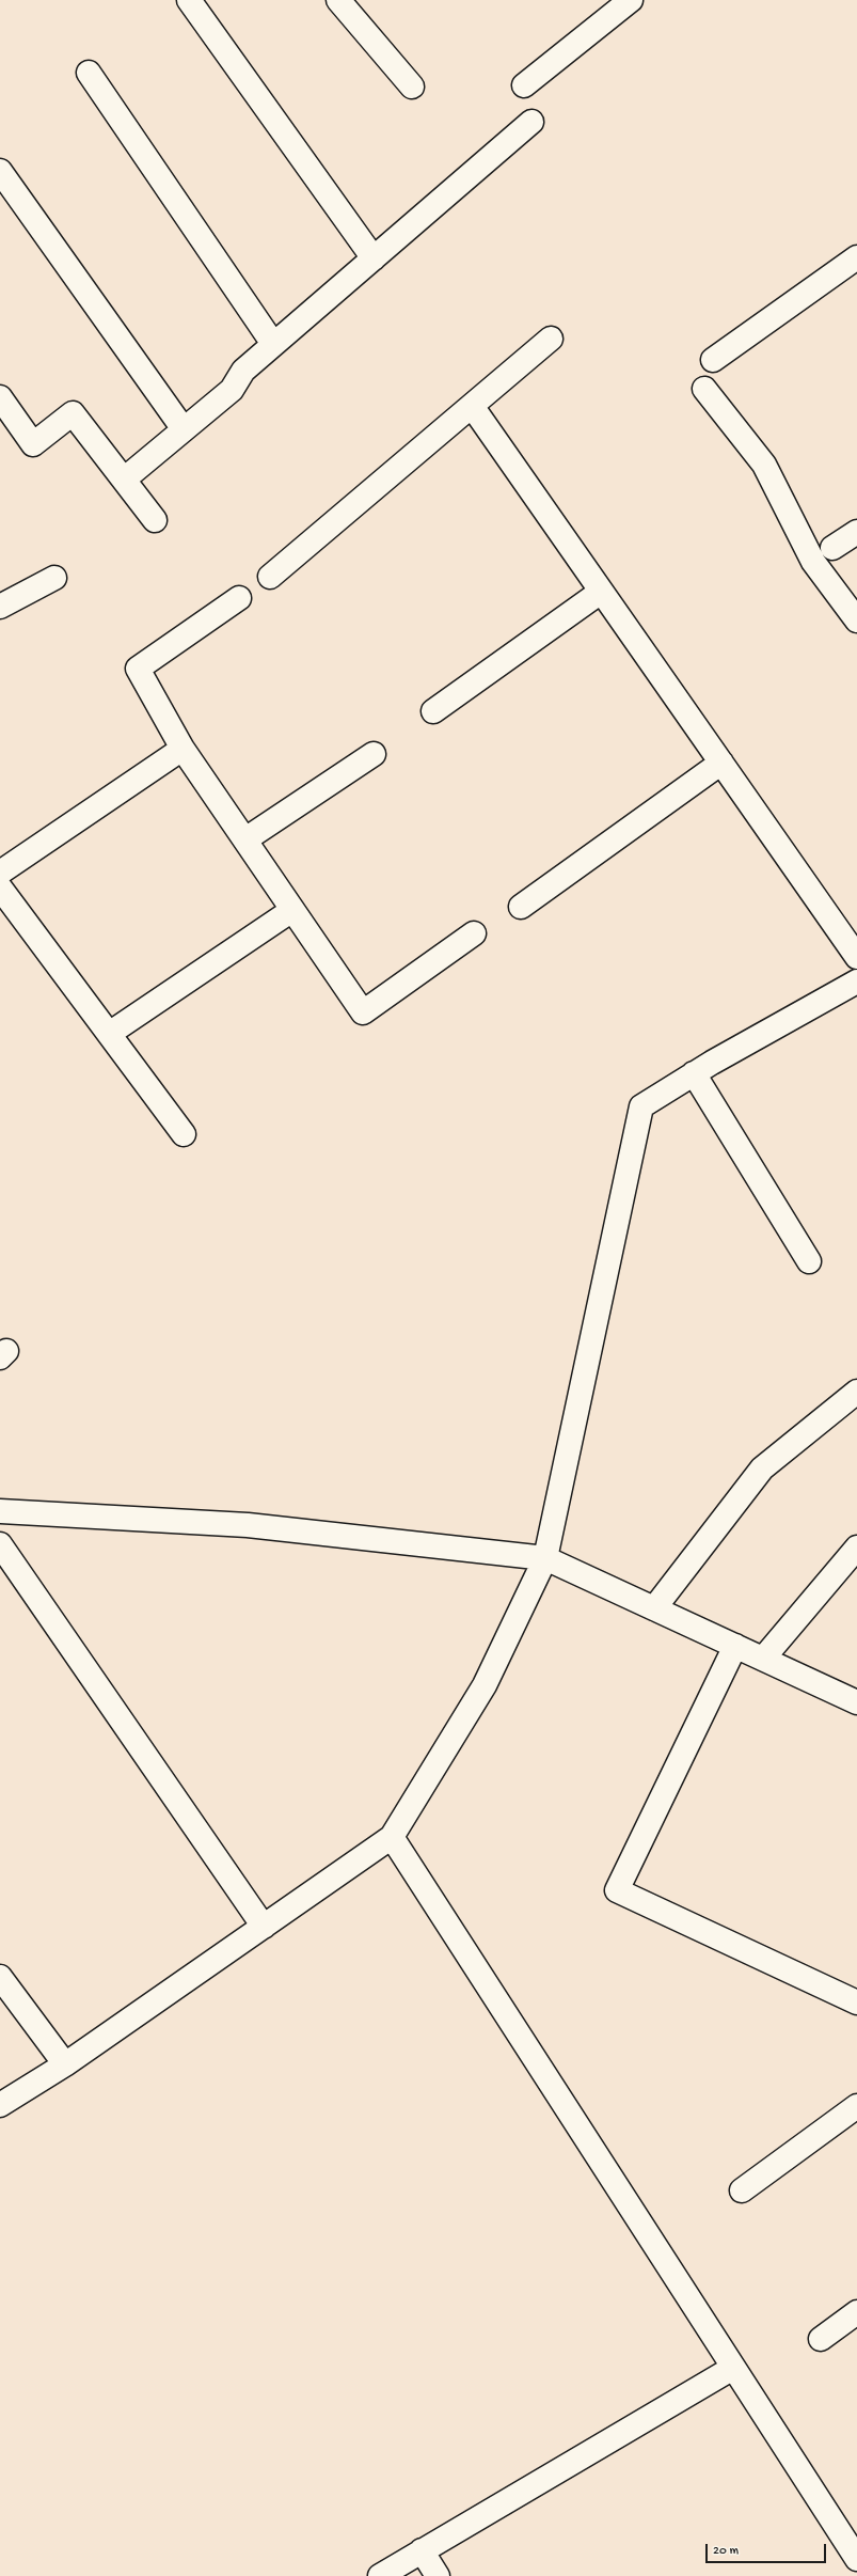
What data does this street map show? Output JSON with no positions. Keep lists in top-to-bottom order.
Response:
{
  "scale_bar": "20 m"
}
